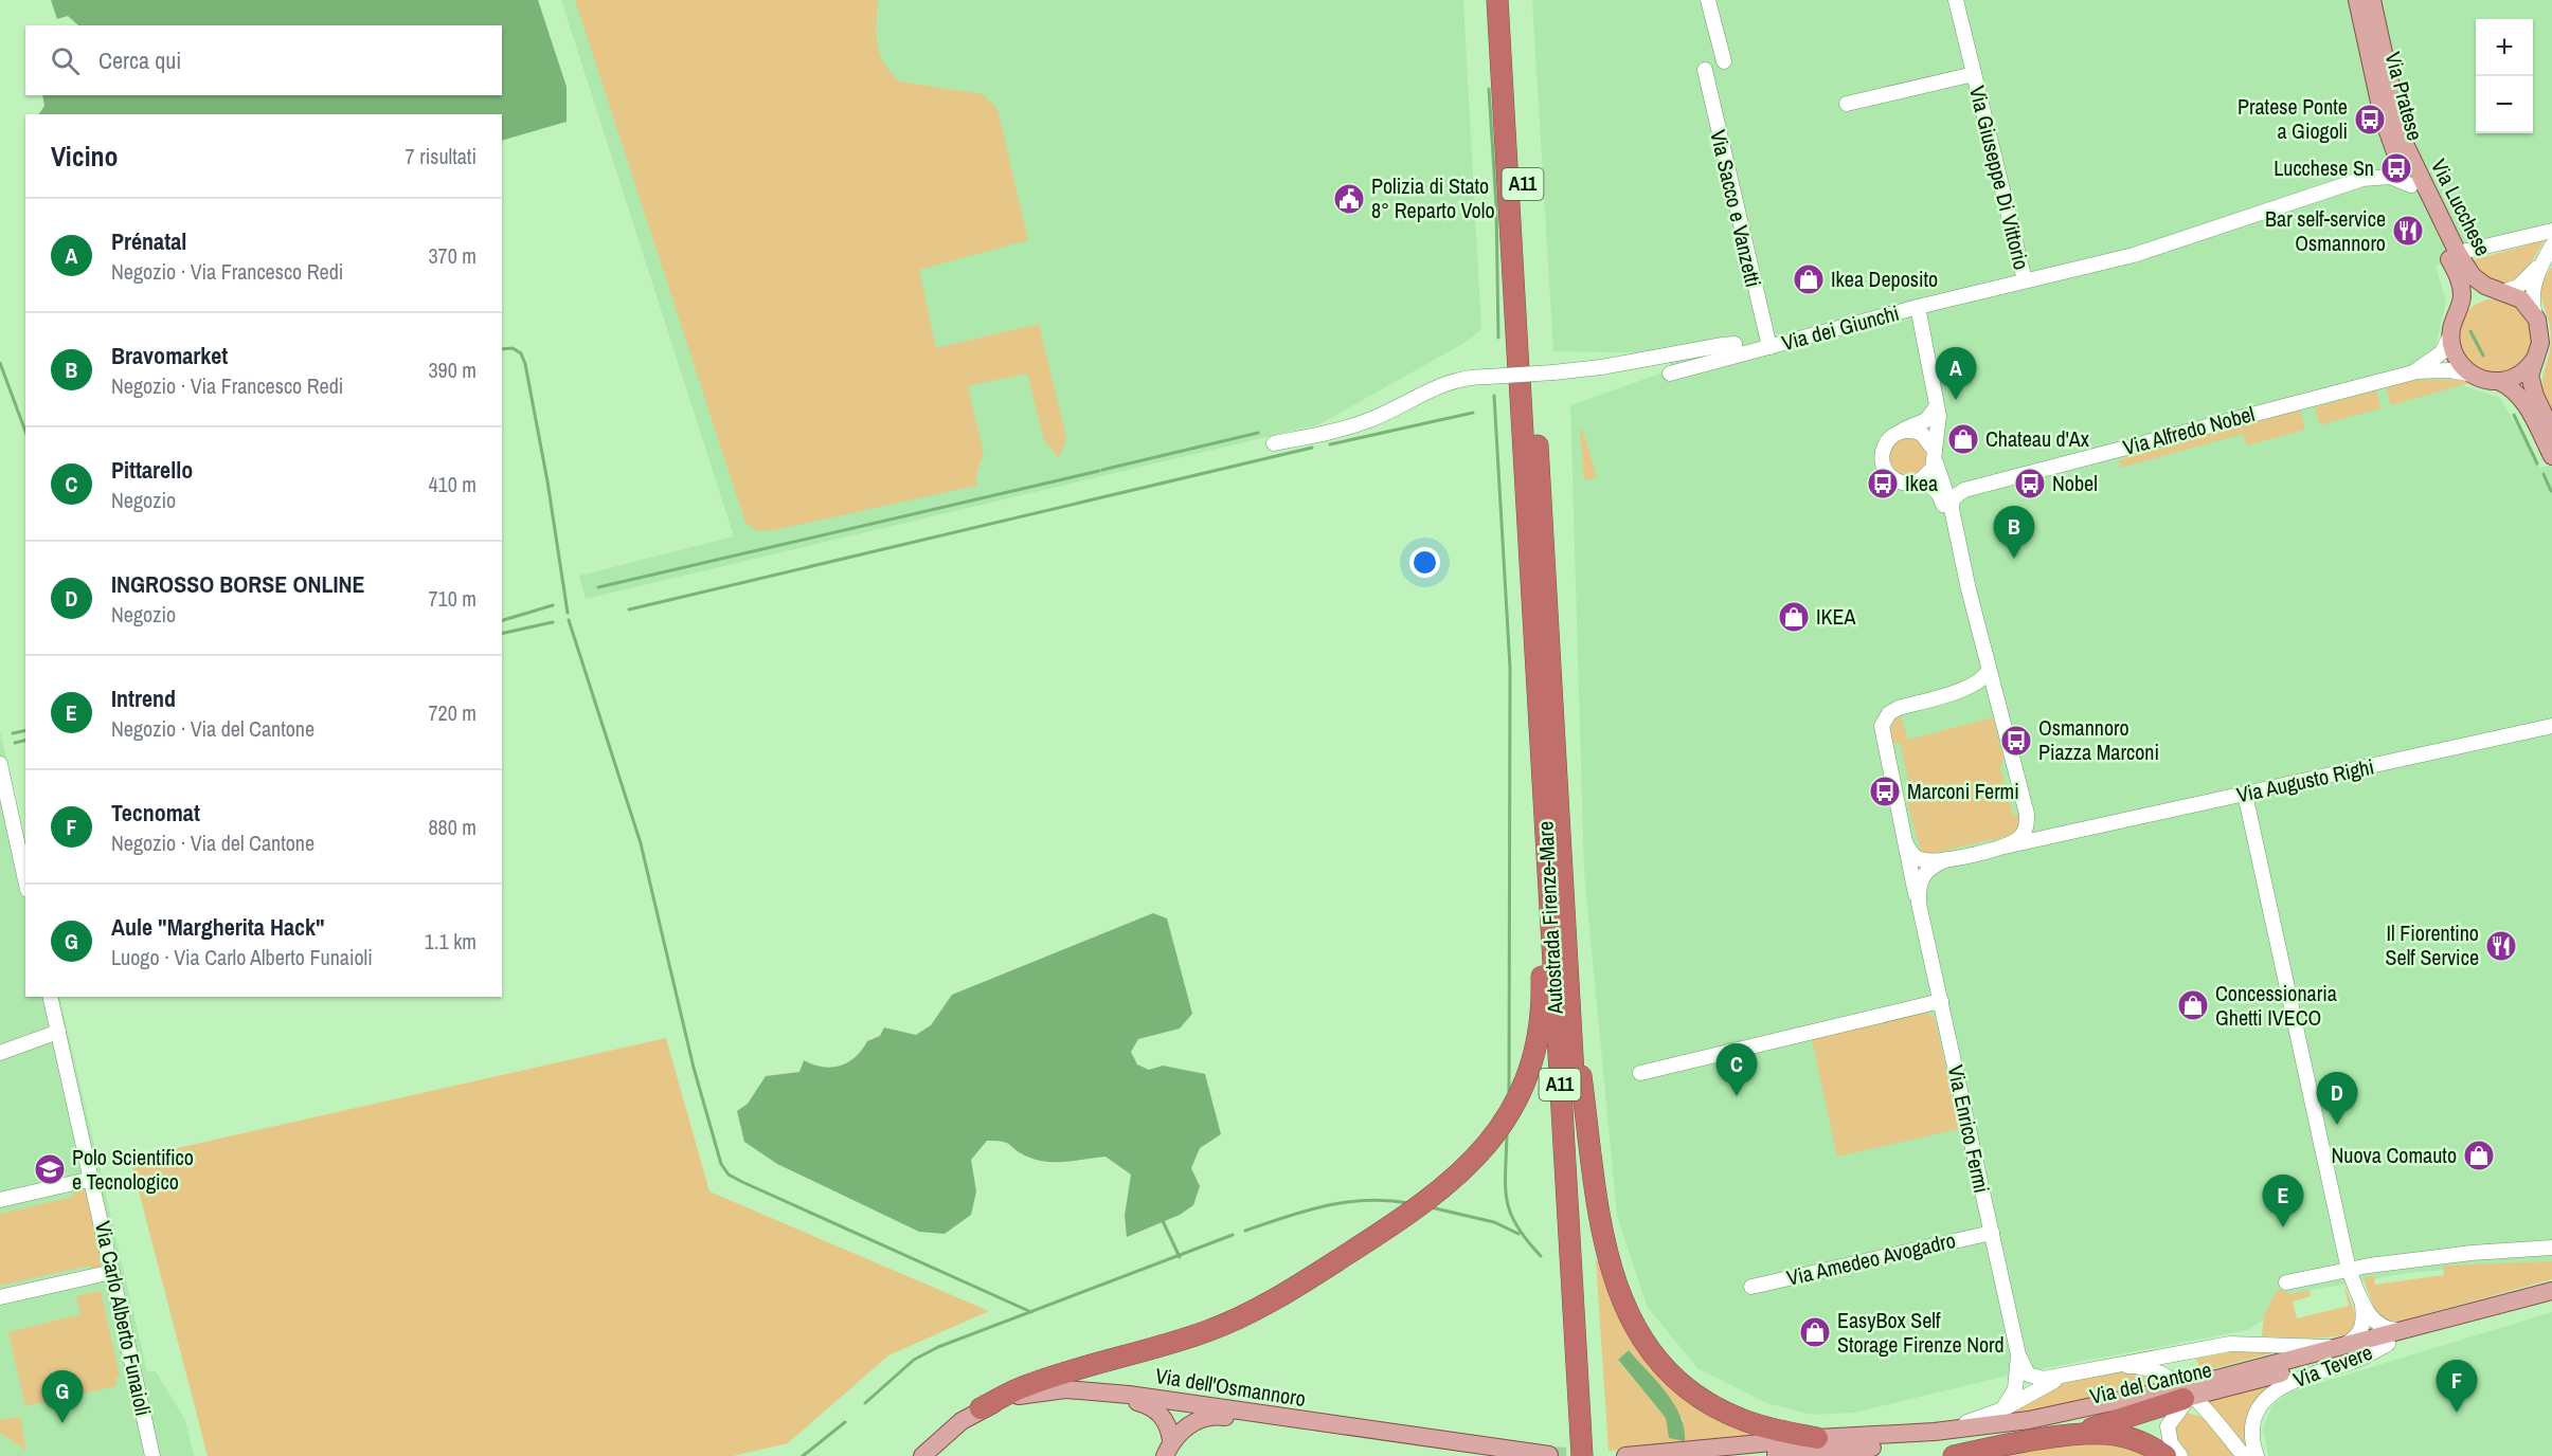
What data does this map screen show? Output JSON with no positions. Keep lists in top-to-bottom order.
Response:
{
  "streets": {
    "highway": ["A11", "Autostrada Firenze-Mare"],
    "main road": [
      "Via Pratese",
      "Via Lucchese",
      "Via del Cantone",
      "Via dell'Osmannoro"
    ],
    "street": [
      "Via Giuseppe Di Vittorio",
      "Via Sacco e Vanzetti",
      "Via dei Giunchi",
      "Via Alfredo Nobel",
      "Via Augusto Righi",
      "Via Enrico Fermi",
      "Via Amedeo Avogadro",
      "Via Carlo Alberto Funaioli",
      "Via Tevere"
    ]
  },
  "crossings": [
    ["Via Pratese", "Via Lucchese"],
    ["Via Giuseppe Di Vittorio", "Via dei Giunchi"],
    ["Via Lucchese", "Via dei Giunchi"],
    ["Via Lucchese", "Via Alfredo Nobel"],
    ["Via Sacco e Vanzetti", "Via dei Giunchi"],
    ["Via Augusto Righi", "Via Enrico Fermi"],
    ["Via Enrico Fermi", "Via Amedeo Avogadro"],
    ["Via Enrico Fermi", "Via del Cantone"],
    ["Via Tevere", "Via del Cantone"]
  ],
  "places": {
    "bus stop": [
      "Pratese Ponte a Giogoli",
      "Lucchese Sn",
      "Ikea",
      "Nobel",
      "Osmannoro Piazza Marconi",
      "Marconi Fermi"
    ],
    "public building": ["Polizia di Stato 8° Reparto Volo"],
    "restaurant": ["Bar self-service Osmannoro", "Il Fiorentino Self Service"],
    "shop": [
      "Ikea Deposito",
      "Chateau d'Ax",
      "IKEA",
      "Concessionaria Ghetti IVECO",
      "Nuova Comauto",
      "EasyBox Self Storage Firenze Nord"
    ],
    "school or university": ["Polo Scientifico e Tecnologico"]
  },
  "page": {
    "map_buttons": ["+", "−"],
    "search": "Cerca qui",
    "heading": ["Vicino", "7 risultati"],
    "list": [
      {
        "mark": "A",
        "name": "Prénatal",
        "note": "Negozio · Via Francesco Redi",
        "value": "370 m"
      },
      {
        "mark": "B",
        "name": "Bravomarket",
        "note": "Negozio · Via Francesco Redi",
        "value": "390 m"
      },
      {
        "mark": "C",
        "name": "Pittarello",
        "note": "Negozio",
        "value": "410 m"
      },
      {
        "mark": "D",
        "name": "INGROSSO BORSE ONLINE",
        "note": "Negozio",
        "value": "710 m"
      },
      {
        "mark": "E",
        "name": "Intrend",
        "note": "Negozio · Via del Cantone",
        "value": "720 m"
      },
      {
        "mark": "F",
        "name": "Tecnomat",
        "note": "Negozio · Via del Cantone",
        "value": "880 m"
      },
      {
        "mark": "G",
        "name": "Aule \"Margherita Hack\"",
        "note": "Luogo · Via Carlo Alberto Funaioli",
        "value": "1.1 km"
      }
    ],
    "pins": [
      "A",
      "B",
      "C",
      "D",
      "E",
      "F",
      "G"
    ]
  }
}
